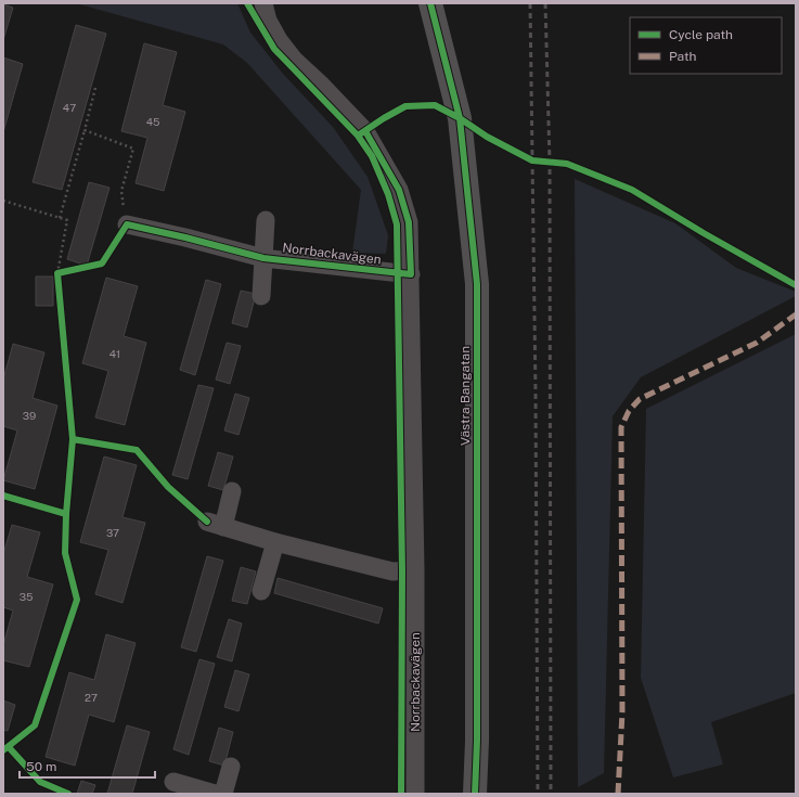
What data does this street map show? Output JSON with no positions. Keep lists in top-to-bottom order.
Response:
{
  "streets": {
    "street": ["Norrbackavägen", "Västra Bangatan"]
  },
  "house_numbers": [
    "47",
    "45",
    "41",
    "39",
    "37",
    "35",
    "27"
  ],
  "legend": ["Cycle path", "Path"],
  "scale_bar": "50 m"
}
